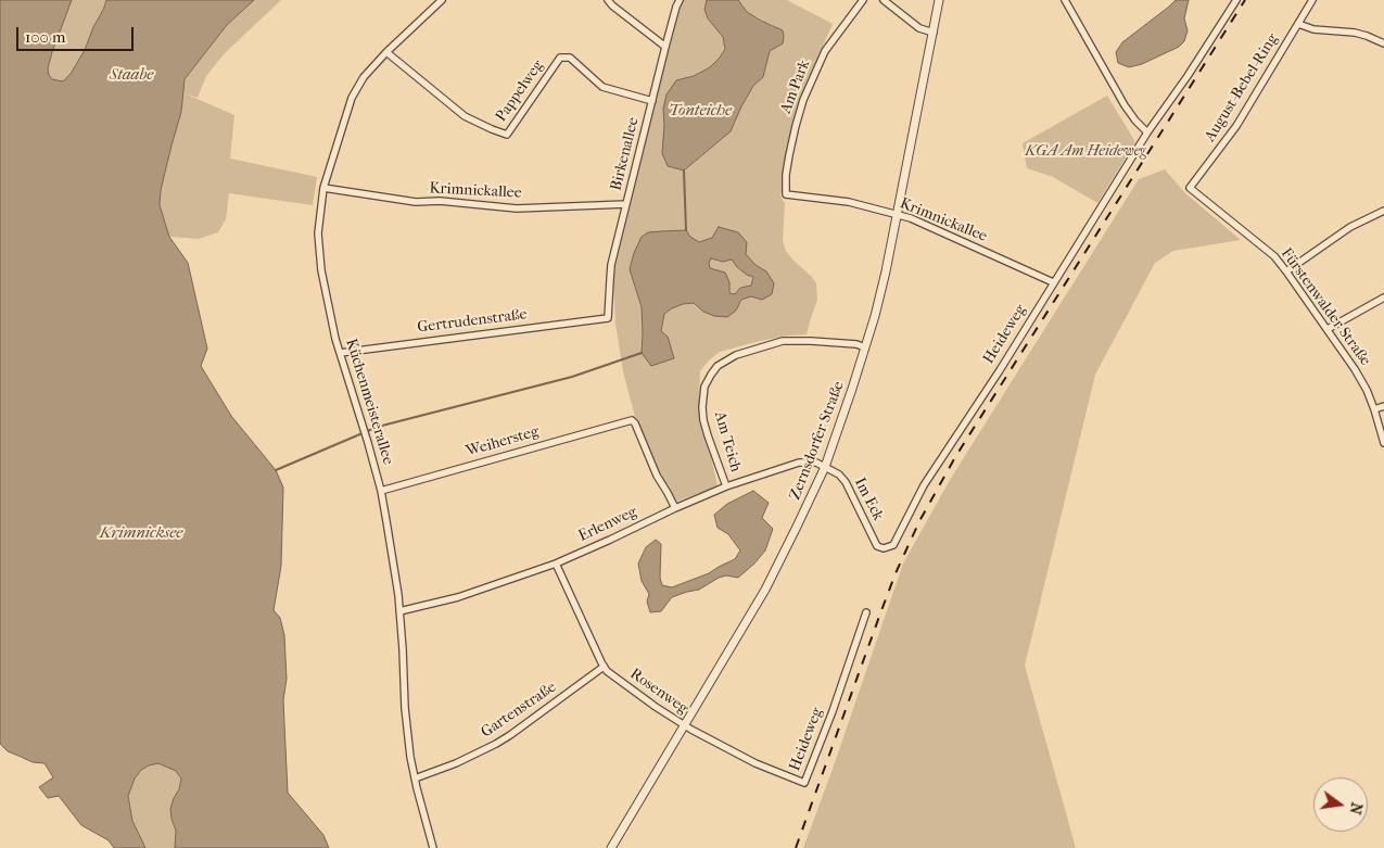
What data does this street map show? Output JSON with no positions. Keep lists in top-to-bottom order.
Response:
{
  "streets": {
    "street": [
      "Am Park",
      "August-Bebel-Ring",
      "Pappelweg",
      "Birkenallee",
      "Krimnickallee",
      "Fürstenwalder Straße",
      "Gertrudenstraße",
      "Heideweg",
      "Küchenmeisterallee",
      "Zernsdorfer Straße",
      "Weihersteg",
      "Am Teich",
      "Im Eck",
      "Erlenweg",
      "Rosenweg",
      "Gartenstraße"
    ]
  },
  "crossings": [
    ["Am Park", "Krimnickallee"],
    ["August-Bebel-Ring", "Fürstenwalder Straße"],
    ["Pappelweg", "Birkenallee"],
    ["Pappelweg", "Küchenmeisterallee"],
    ["Birkenallee", "Krimnickallee"],
    ["Birkenallee", "Gertrudenstraße"],
    ["Krimnickallee", "Heideweg"],
    ["Krimnickallee", "Küchenmeisterallee"],
    ["Krimnickallee", "Zernsdorfer Straße"],
    ["Gertrudenstraße", "Küchenmeisterallee"],
    ["Heideweg", "Im Eck"],
    ["Heideweg", "Rosenweg"],
    ["Küchenmeisterallee", "Weihersteg"],
    ["Küchenmeisterallee", "Erlenweg"],
    ["Küchenmeisterallee", "Gartenstraße"],
    ["Zernsdorfer Straße", "Am Teich"],
    ["Zernsdorfer Straße", "Im Eck"],
    ["Zernsdorfer Straße", "Erlenweg"],
    ["Zernsdorfer Straße", "Rosenweg"],
    ["Weihersteg", "Erlenweg"],
    ["Am Teich", "Erlenweg"],
    ["Im Eck", "Erlenweg"],
    ["Erlenweg", "Rosenweg"],
    ["Rosenweg", "Gartenstraße"]
  ],
  "water": ["Staabe", "Tonteiche", "Krimnicksee"],
  "parks": ["KGA Am Heideweg"],
  "scale_bar": "100 m",
  "north": "right"
}
